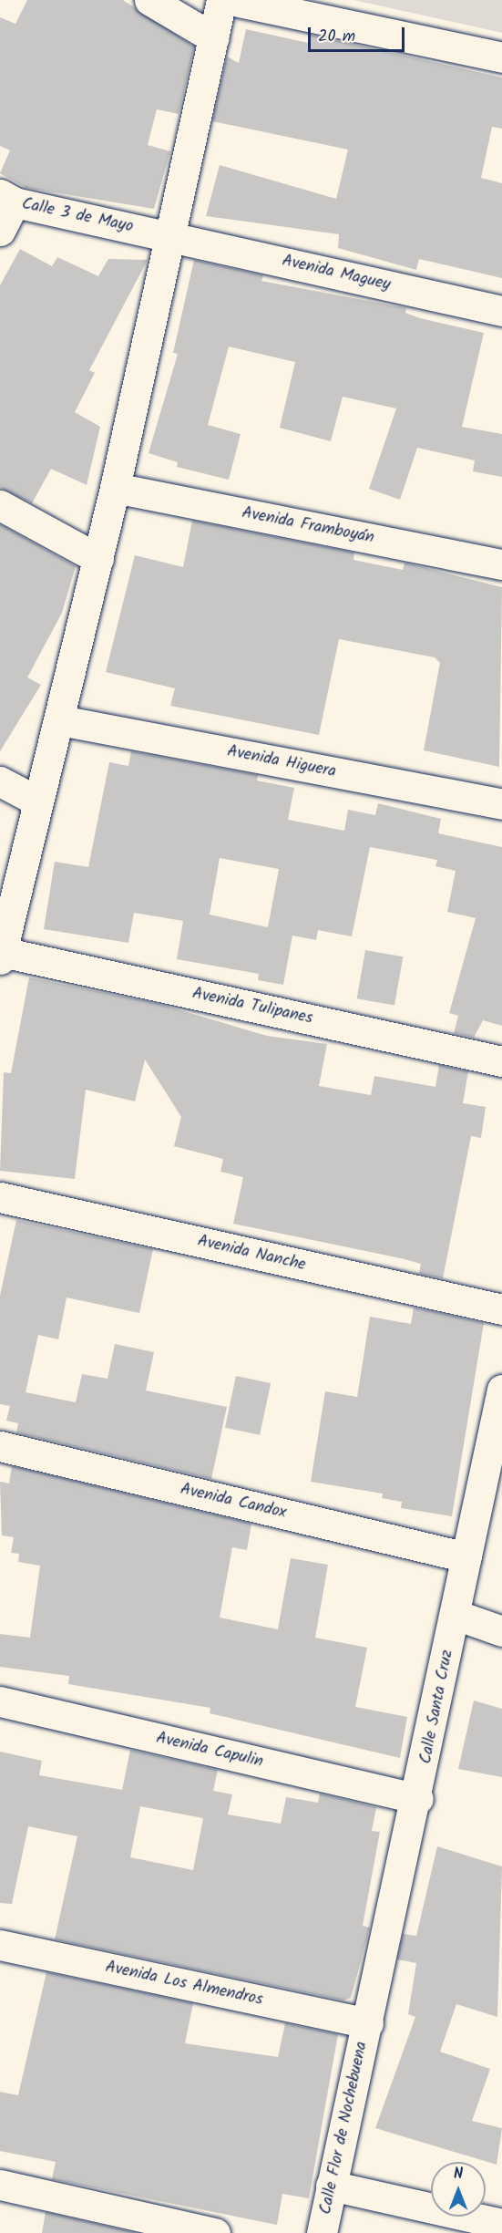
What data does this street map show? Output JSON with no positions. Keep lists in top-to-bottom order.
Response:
{
  "streets": {
    "street": [
      "Calle 3 de Mayo",
      "Avenida Maguey",
      "Avenida Framboyán",
      "Avenida Higuera",
      "Avenida Tulipanes",
      "Avenida Nanche",
      "Avenida Candox",
      "Calle Santa Cruz",
      "Avenida Capulin",
      "Avenida Los Almendros",
      "Calle Flor de Nochebuena"
    ]
  },
  "crossings": [
    ["Calle 3 de Mayo", "Avenida Maguey"],
    ["Avenida Candox", "Calle Santa Cruz"],
    ["Calle Santa Cruz", "Avenida Capulin"],
    ["Calle Santa Cruz", "Avenida Los Almendros"],
    ["Calle Santa Cruz", "Calle Flor de Nochebuena"],
    ["Avenida Los Almendros", "Calle Flor de Nochebuena"]
  ],
  "scale_bar": "20 m",
  "north": "top"
}
